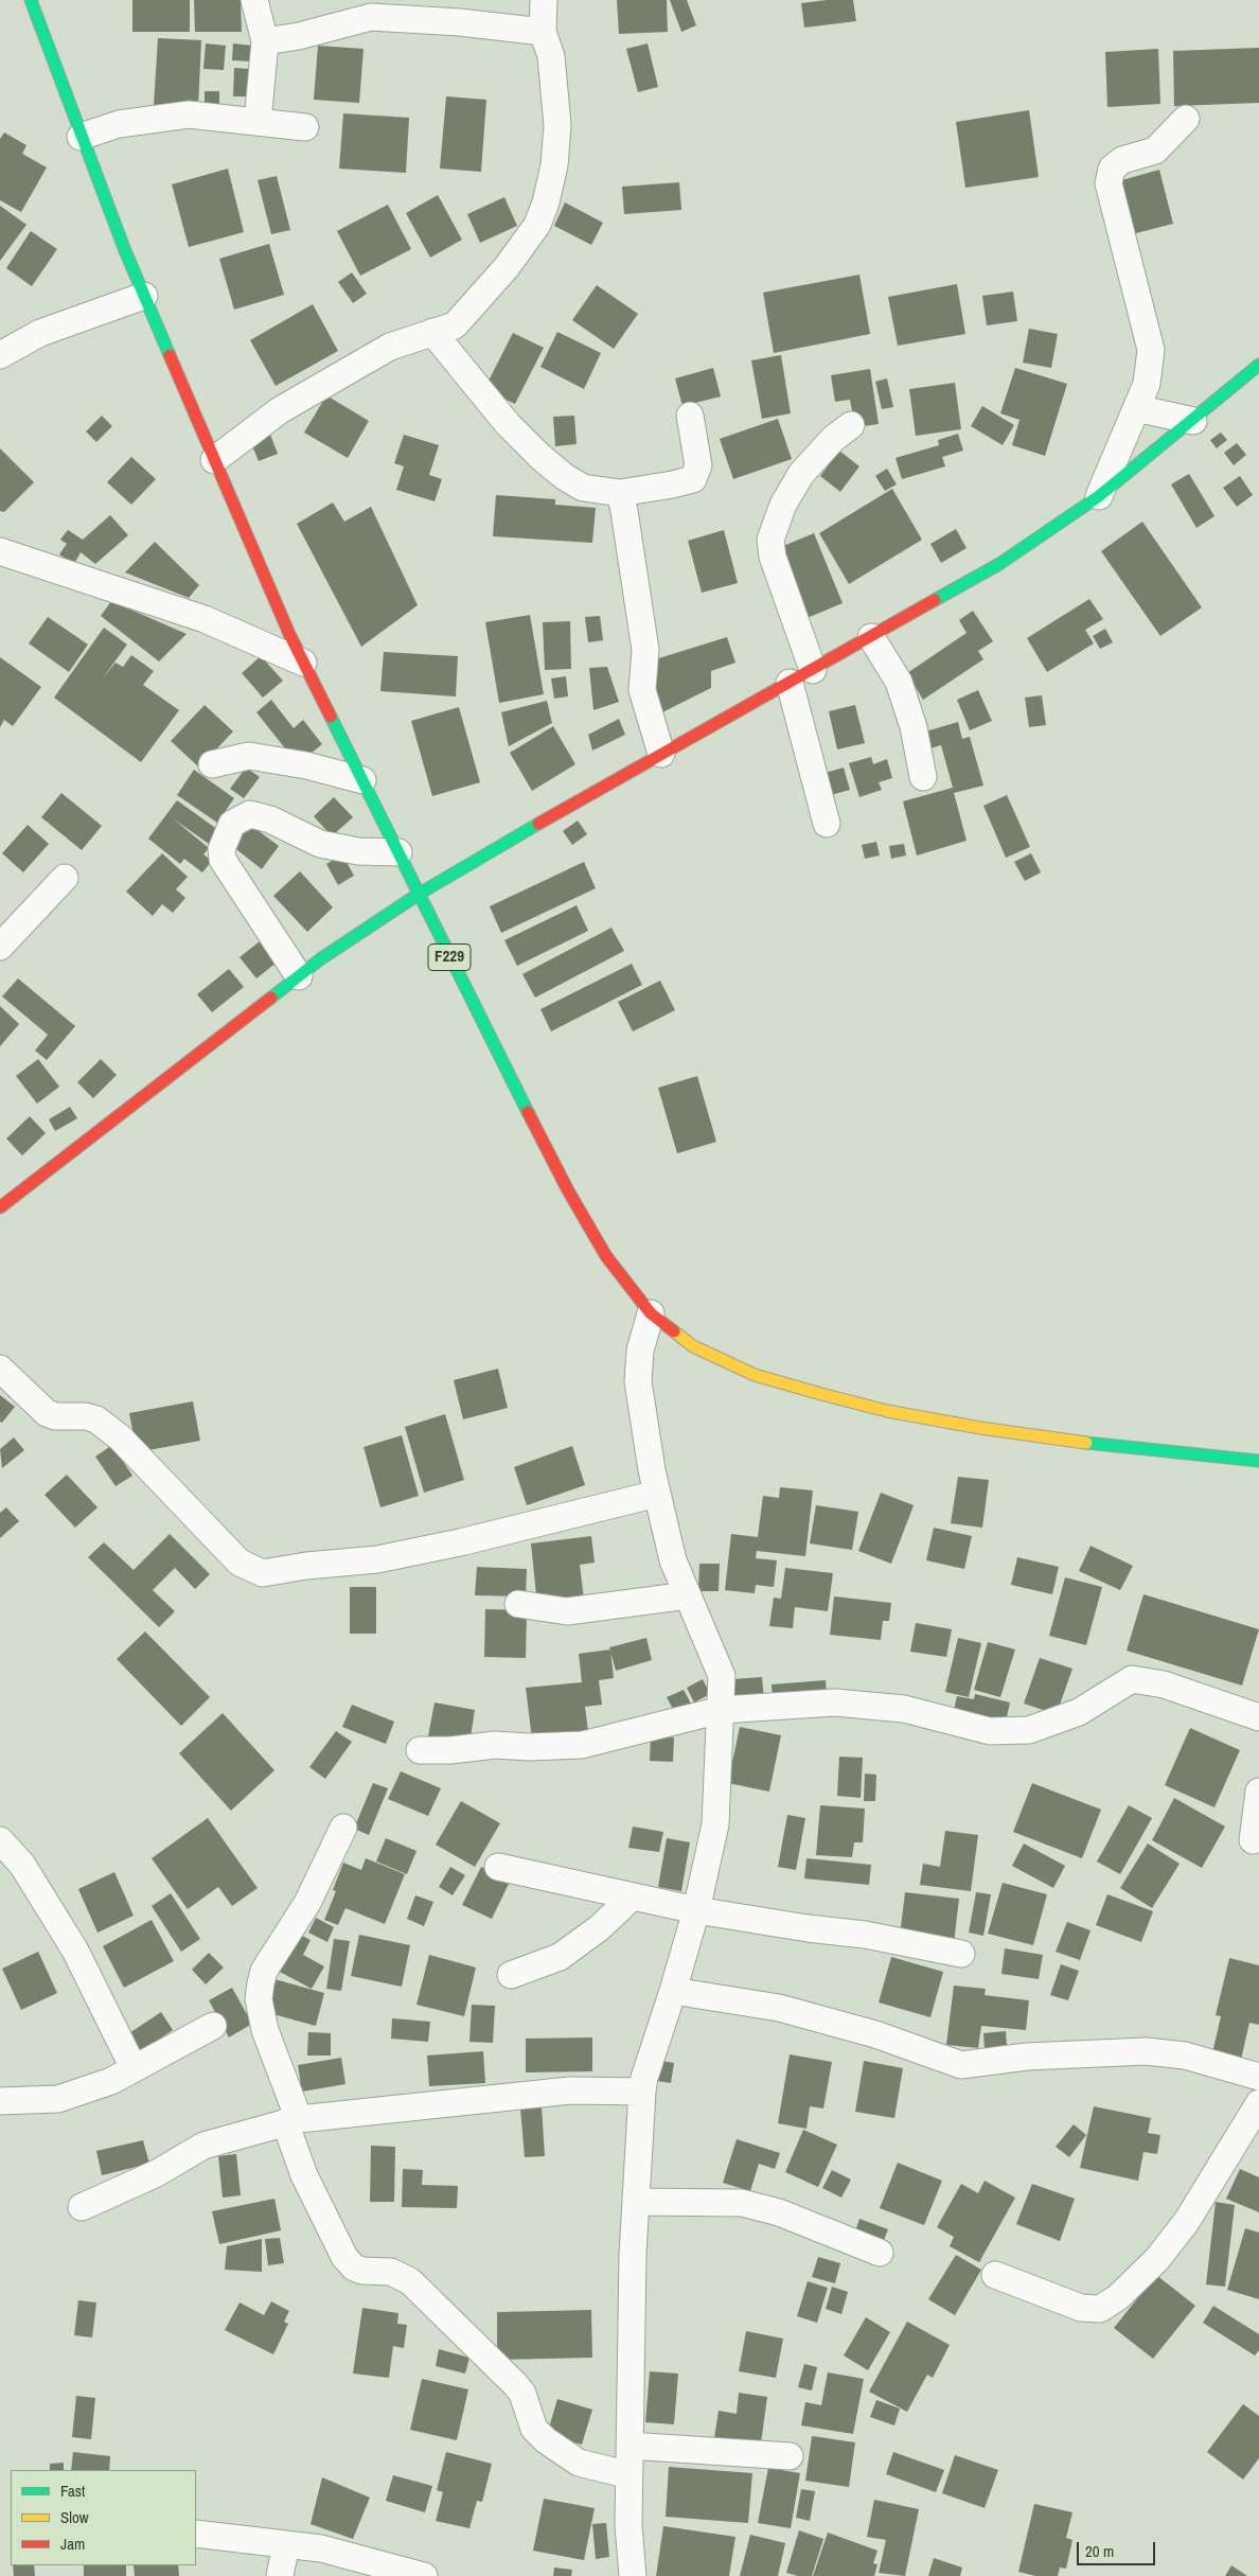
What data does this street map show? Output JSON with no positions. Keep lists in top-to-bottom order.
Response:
{
  "streets": {
    "main road": ["F229"]
  },
  "legend": ["Fast", "Slow", "Jam"],
  "scale_bar": "20 m"
}
